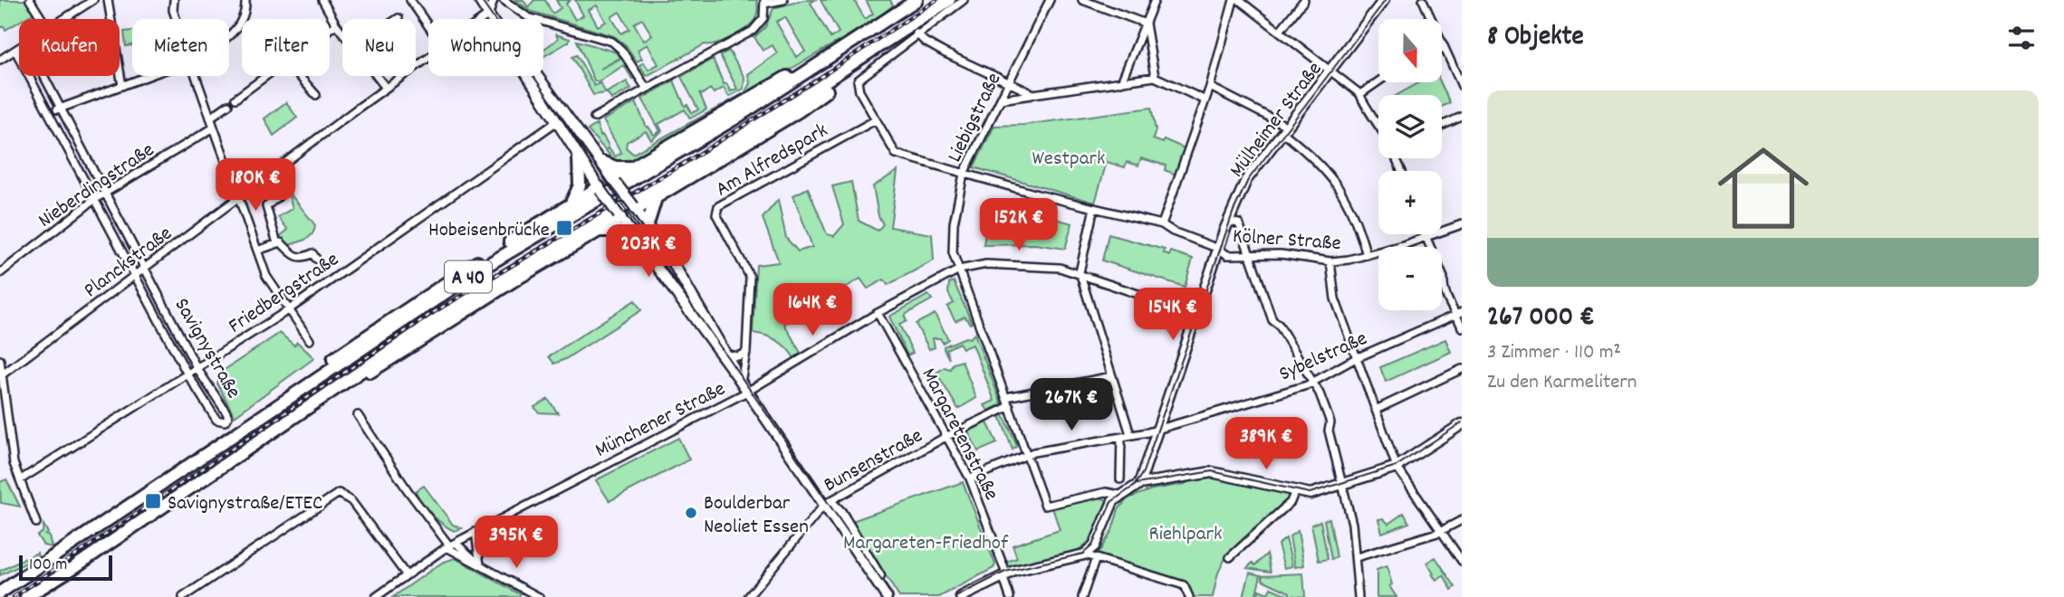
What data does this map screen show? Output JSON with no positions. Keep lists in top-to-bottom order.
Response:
{
  "streets": {
    "highway": ["A 40"],
    "main road": ["Mülheimer Straße"],
    "street": [
      "Liebigstraße",
      "Am Alfredspark",
      "Nieberdingstraße",
      "Kölner Straße",
      "Planckstraße",
      "Friedbergstraße",
      "Savignystraße",
      "Sybelstraße",
      "Münchener Straße",
      "Margaretenstraße",
      "Bunsenstraße"
    ]
  },
  "crossings": [
    ["Liebigstraße", "Kölner Straße"],
    ["Liebigstraße", "Sybelstraße"],
    ["Liebigstraße", "Münchener Straße"],
    ["Liebigstraße", "Bunsenstraße"],
    ["Mülheimer Straße", "Kölner Straße"],
    ["Mülheimer Straße", "Sybelstraße"],
    ["Mülheimer Straße", "Münchener Straße"],
    ["Nieberdingstraße", "Savignystraße"],
    ["Planckstraße", "Savignystraße"],
    ["Friedbergstraße", "Savignystraße"],
    ["Sybelstraße", "Margaretenstraße"],
    ["Münchener Straße", "Margaretenstraße"],
    ["Margaretenstraße", "Bunsenstraße"]
  ],
  "parks": ["Westpark", "Riehlpark", "Margareten-Friedhof"],
  "places": {
    "transit": ["Hobeisenbrücke", "Savignystraße/ETEC"],
    "other": ["Boulderbar Neoliet Essen"]
  },
  "scale_bar": "100 m",
  "north": "bottom",
  "page": {
    "heading": "8 Objekte",
    "map_buttons": ["+", "−"],
    "chip": [
      "Kaufen",
      "Mieten",
      "Filter",
      "Neu",
      "Wohnung"
    ],
    "list": [
      {
        "name": "267 000 €",
        "note": "3 Zimmer · 110 m² · Zu den Karmelitern"
      }
    ],
    "price": [
      "180K €",
      "152K €",
      "203K €",
      "164K €",
      "154K €",
      "267K €",
      "389K €",
      "395K €"
    ],
    "scale": "100 m"
  }
}
